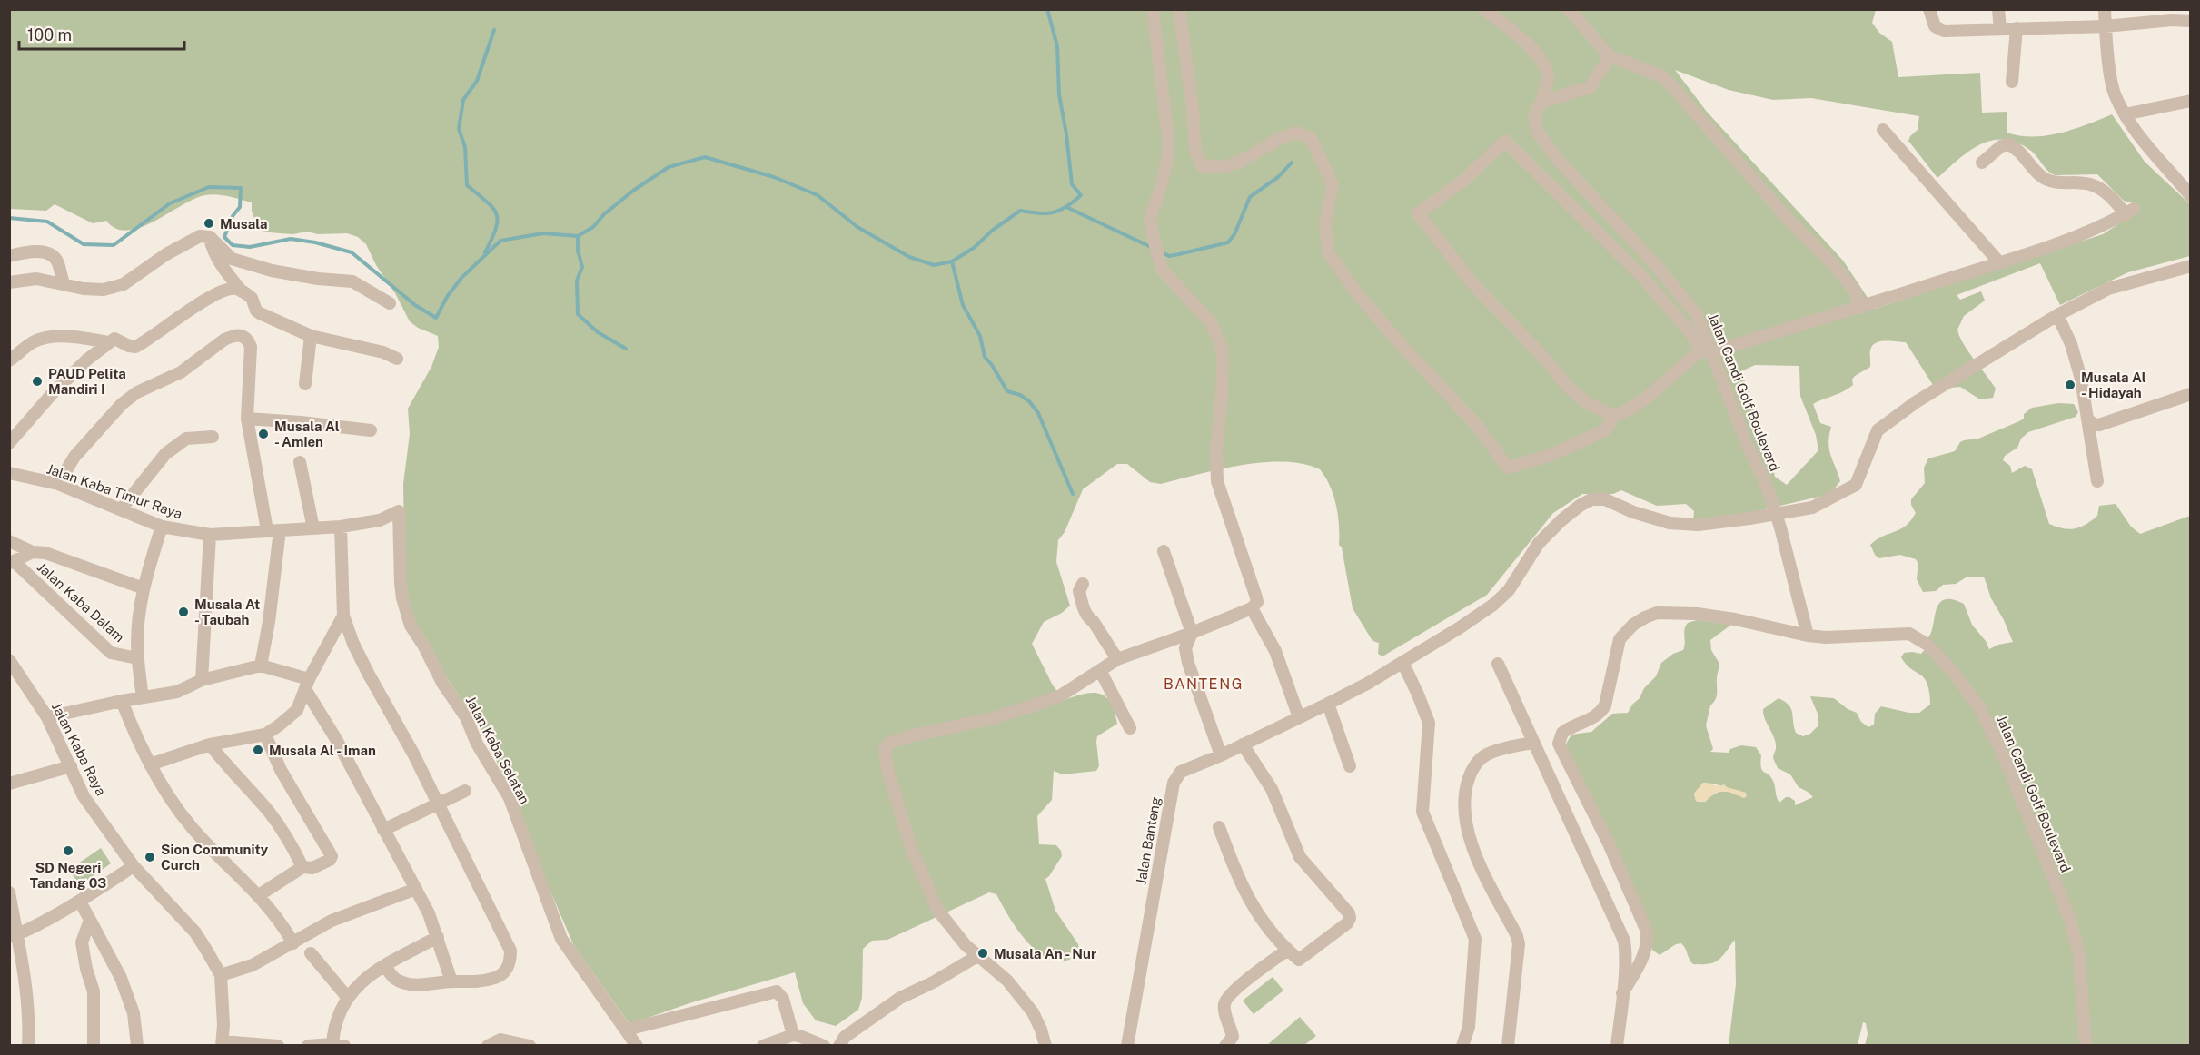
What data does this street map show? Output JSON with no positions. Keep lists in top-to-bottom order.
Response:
{
  "streets": {
    "street": [
      "Jalan Candi Golf Boulevard",
      "Jalan Kaba Timur Raya",
      "Jalan Kaba Dalam",
      "Jalan Kaba Raya",
      "Jalan Kaba Selatan",
      "Jalan Banteng"
    ]
  },
  "crossings": [
    ["Jalan Kaba Timur Raya", "Jalan Kaba Selatan"]
  ],
  "districts": ["BANTENG"],
  "places": [
    "Musala",
    "PAUD Pelita Mandiri I",
    "Musala Al - Hidayah",
    "Musala Al - Amien",
    "Musala At - Taubah",
    "Musala Al - Iman",
    "SD Negeri Tandang 03",
    "Sion Community Curch",
    "Musala An - Nur"
  ],
  "scale_bar": "100 m"
}
